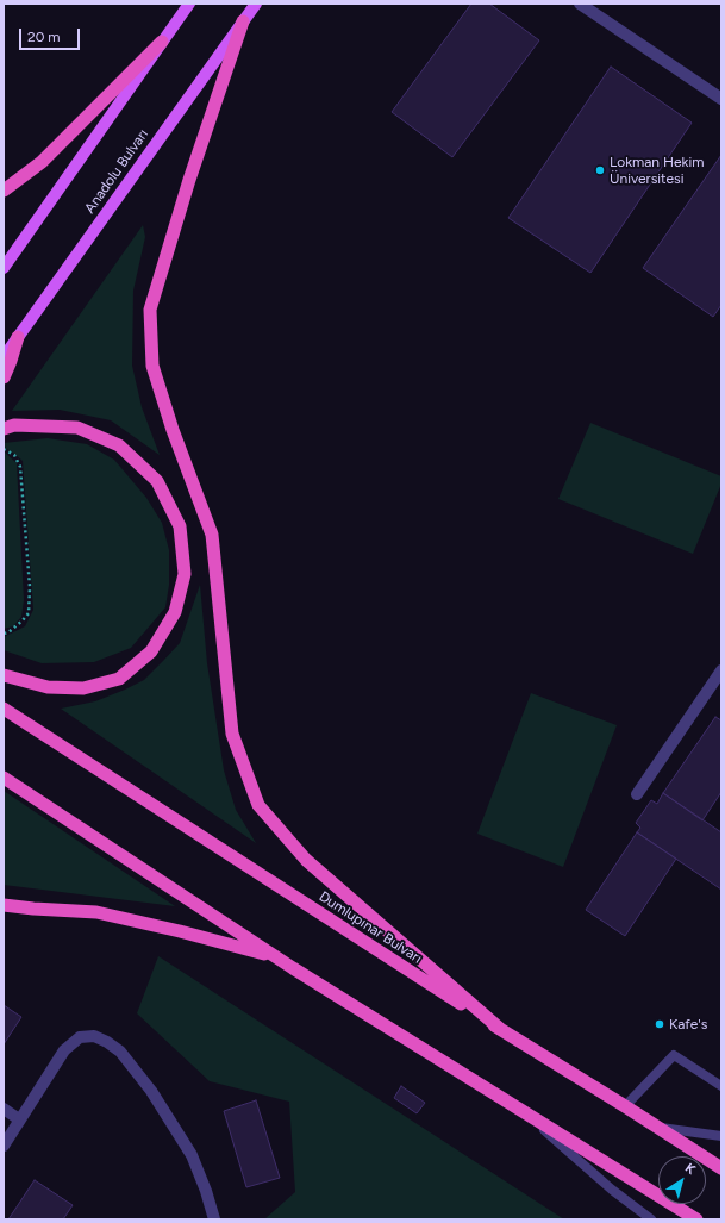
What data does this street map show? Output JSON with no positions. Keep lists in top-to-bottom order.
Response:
{
  "streets": {
    "highway": ["Dumlupınar Bulvarı"],
    "main road": ["Anadolu Bulvarı"]
  },
  "places": ["Lokman Hekim Üniversitesi", "Kafe's"],
  "scale_bar": "20 m",
  "north": "top right"
}
